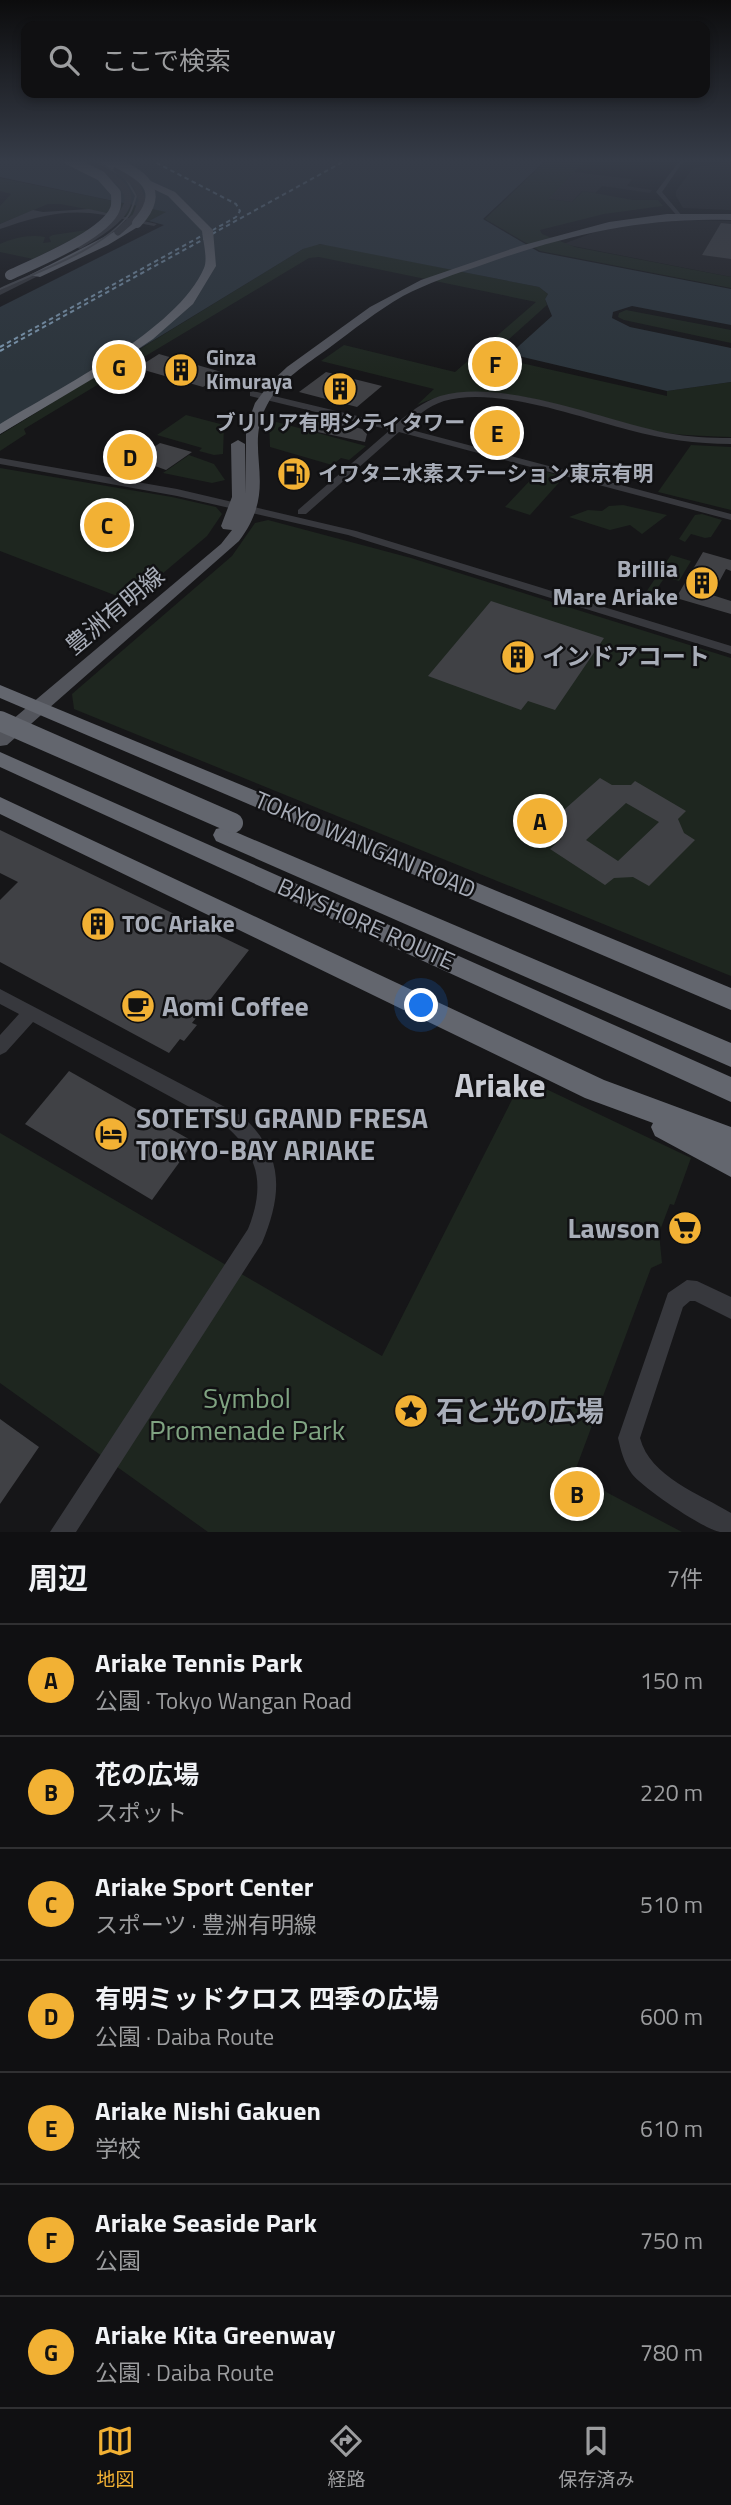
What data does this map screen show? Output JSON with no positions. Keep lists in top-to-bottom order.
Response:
{
  "streets": {
    "highway": ["TOKYO WANGAN ROAD", "BAYSHORE ROUTE"],
    "main road": ["豊洲有明線"]
  },
  "crossings": [
    ["豊洲有明線", "TOKYO WANGAN ROAD"],
    ["豊洲有明線", "BAYSHORE ROUTE"]
  ],
  "districts": ["Ariake"],
  "parks": ["Symbol Promenade Park"],
  "places": {
    "building": [
      "Ginza Kimuraya",
      "ブリリア有明シティタワー",
      "Brillia Mare Ariake",
      "インドアコート",
      "TOC Ariake"
    ],
    "fuel station": ["イワタニ水素ステーション東京有明"],
    "cafe": ["Aomi Coffee"],
    "hotel": ["SOTETSU GRAND FRESA TOKYO-BAY ARIAKE"],
    "supermarket": ["Lawson"],
    "place": ["石と光の広場"]
  },
  "page": {
    "search": "ここで検索",
    "pins": [
      "F",
      "G",
      "E",
      "D",
      "C",
      "A",
      "B"
    ],
    "heading": ["周辺", "7件"],
    "list": [
      {
        "mark": "A",
        "name": "Ariake Tennis Park",
        "note": "公園 · Tokyo Wangan Road",
        "value": "150 m"
      },
      {
        "mark": "B",
        "name": "花の広場",
        "note": "スポット",
        "value": "220 m"
      },
      {
        "mark": "C",
        "name": "Ariake Sport Center",
        "note": "スポーツ · 豊洲有明線",
        "value": "510 m"
      },
      {
        "mark": "D",
        "name": "有明ミッドクロス 四季の広場",
        "note": "公園 · Daiba Route",
        "value": "600 m"
      },
      {
        "mark": "E",
        "name": "Ariake Nishi Gakuen",
        "note": "学校",
        "value": "610 m"
      },
      {
        "mark": "F",
        "name": "Ariake Seaside Park",
        "note": "公園",
        "value": "750 m"
      },
      {
        "mark": "G",
        "name": "Ariake Kita Greenway",
        "note": "公園 · Daiba Route",
        "value": "780 m"
      }
    ],
    "nav": ["地図", "経路", "保存済み"]
  }
}
